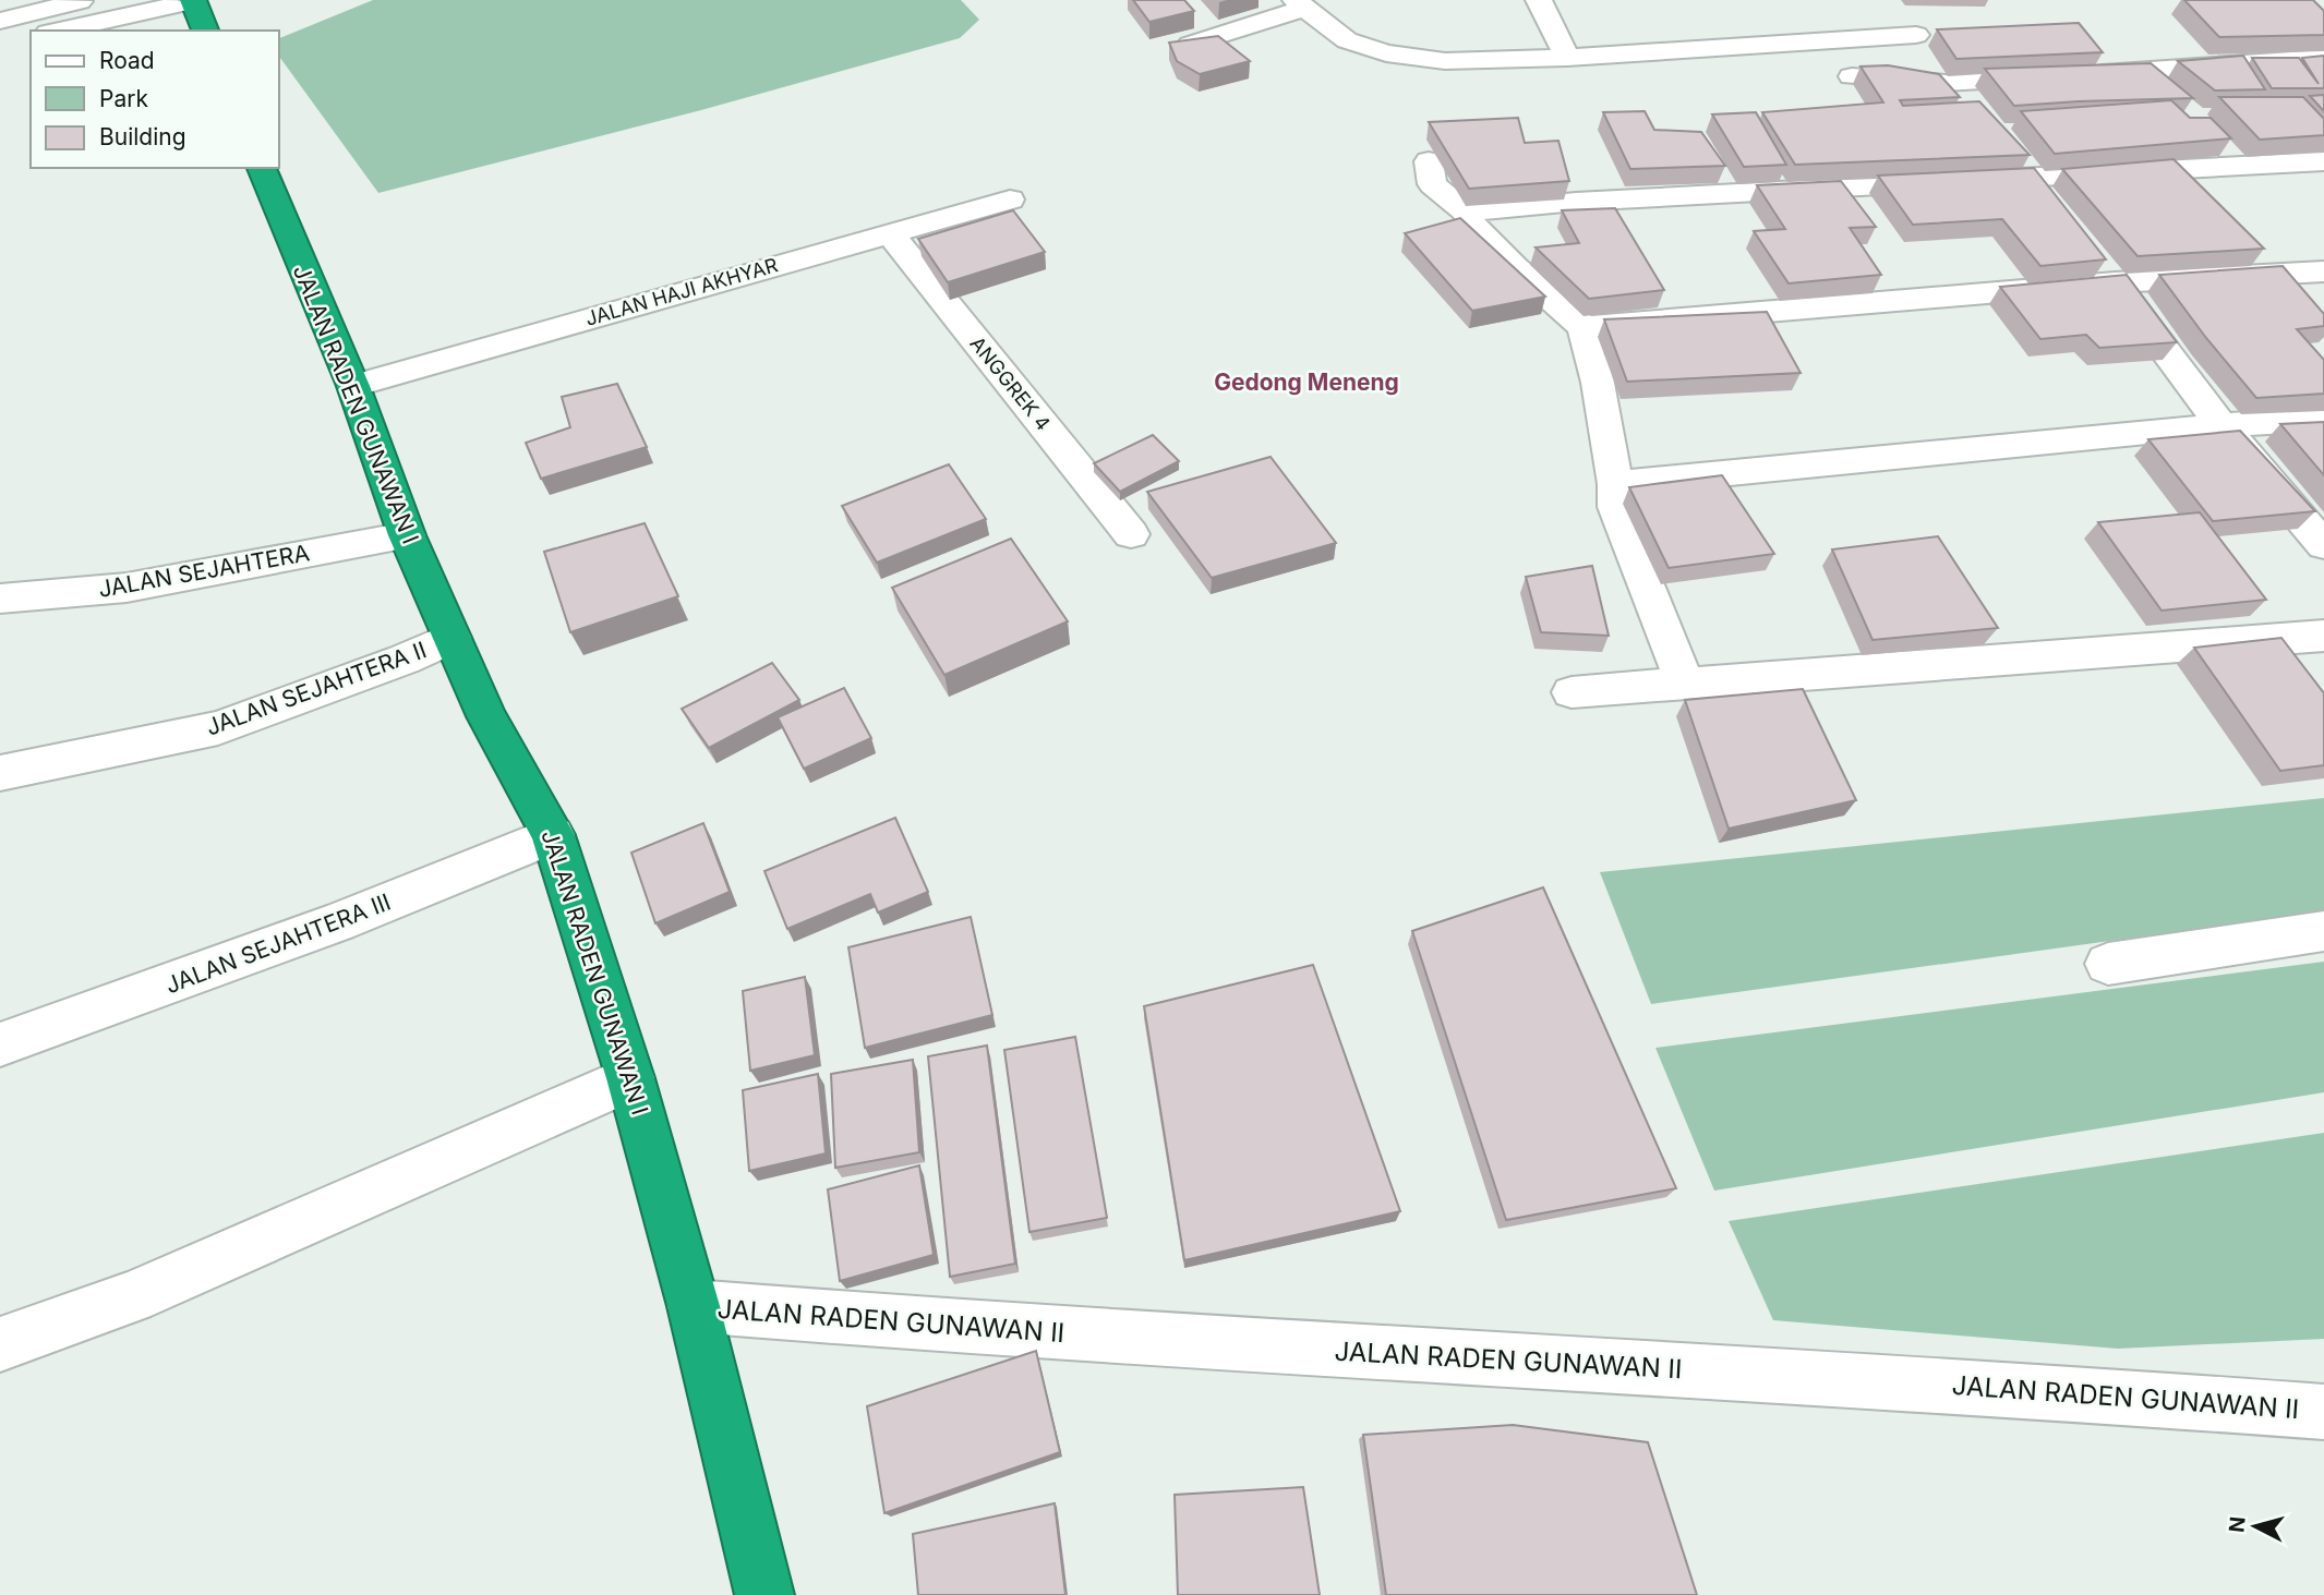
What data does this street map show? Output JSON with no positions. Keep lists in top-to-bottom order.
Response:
{
  "streets": {
    "highway": ["JALAN RADEN GUNAWAN I"],
    "street": [
      "JALAN HAJI AKHYAR",
      "ANGGREK 4",
      "JALAN SEJAHTERA",
      "JALAN SEJAHTERA II",
      "JALAN SEJAHTERA III",
      "JALAN RADEN GUNAWAN II"
    ]
  },
  "crossings": [
    ["JALAN HAJI AKHYAR", "ANGGREK 4"],
    ["JALAN HAJI AKHYAR", "JALAN RADEN GUNAWAN I"],
    ["JALAN RADEN GUNAWAN I", "JALAN SEJAHTERA"],
    ["JALAN RADEN GUNAWAN I", "JALAN SEJAHTERA II"],
    ["JALAN RADEN GUNAWAN I", "JALAN SEJAHTERA III"],
    ["JALAN RADEN GUNAWAN I", "JALAN RADEN GUNAWAN II"]
  ],
  "districts": ["Gedong Meneng"],
  "legend": ["Road", "Park", "Building"],
  "north": "left"
}
